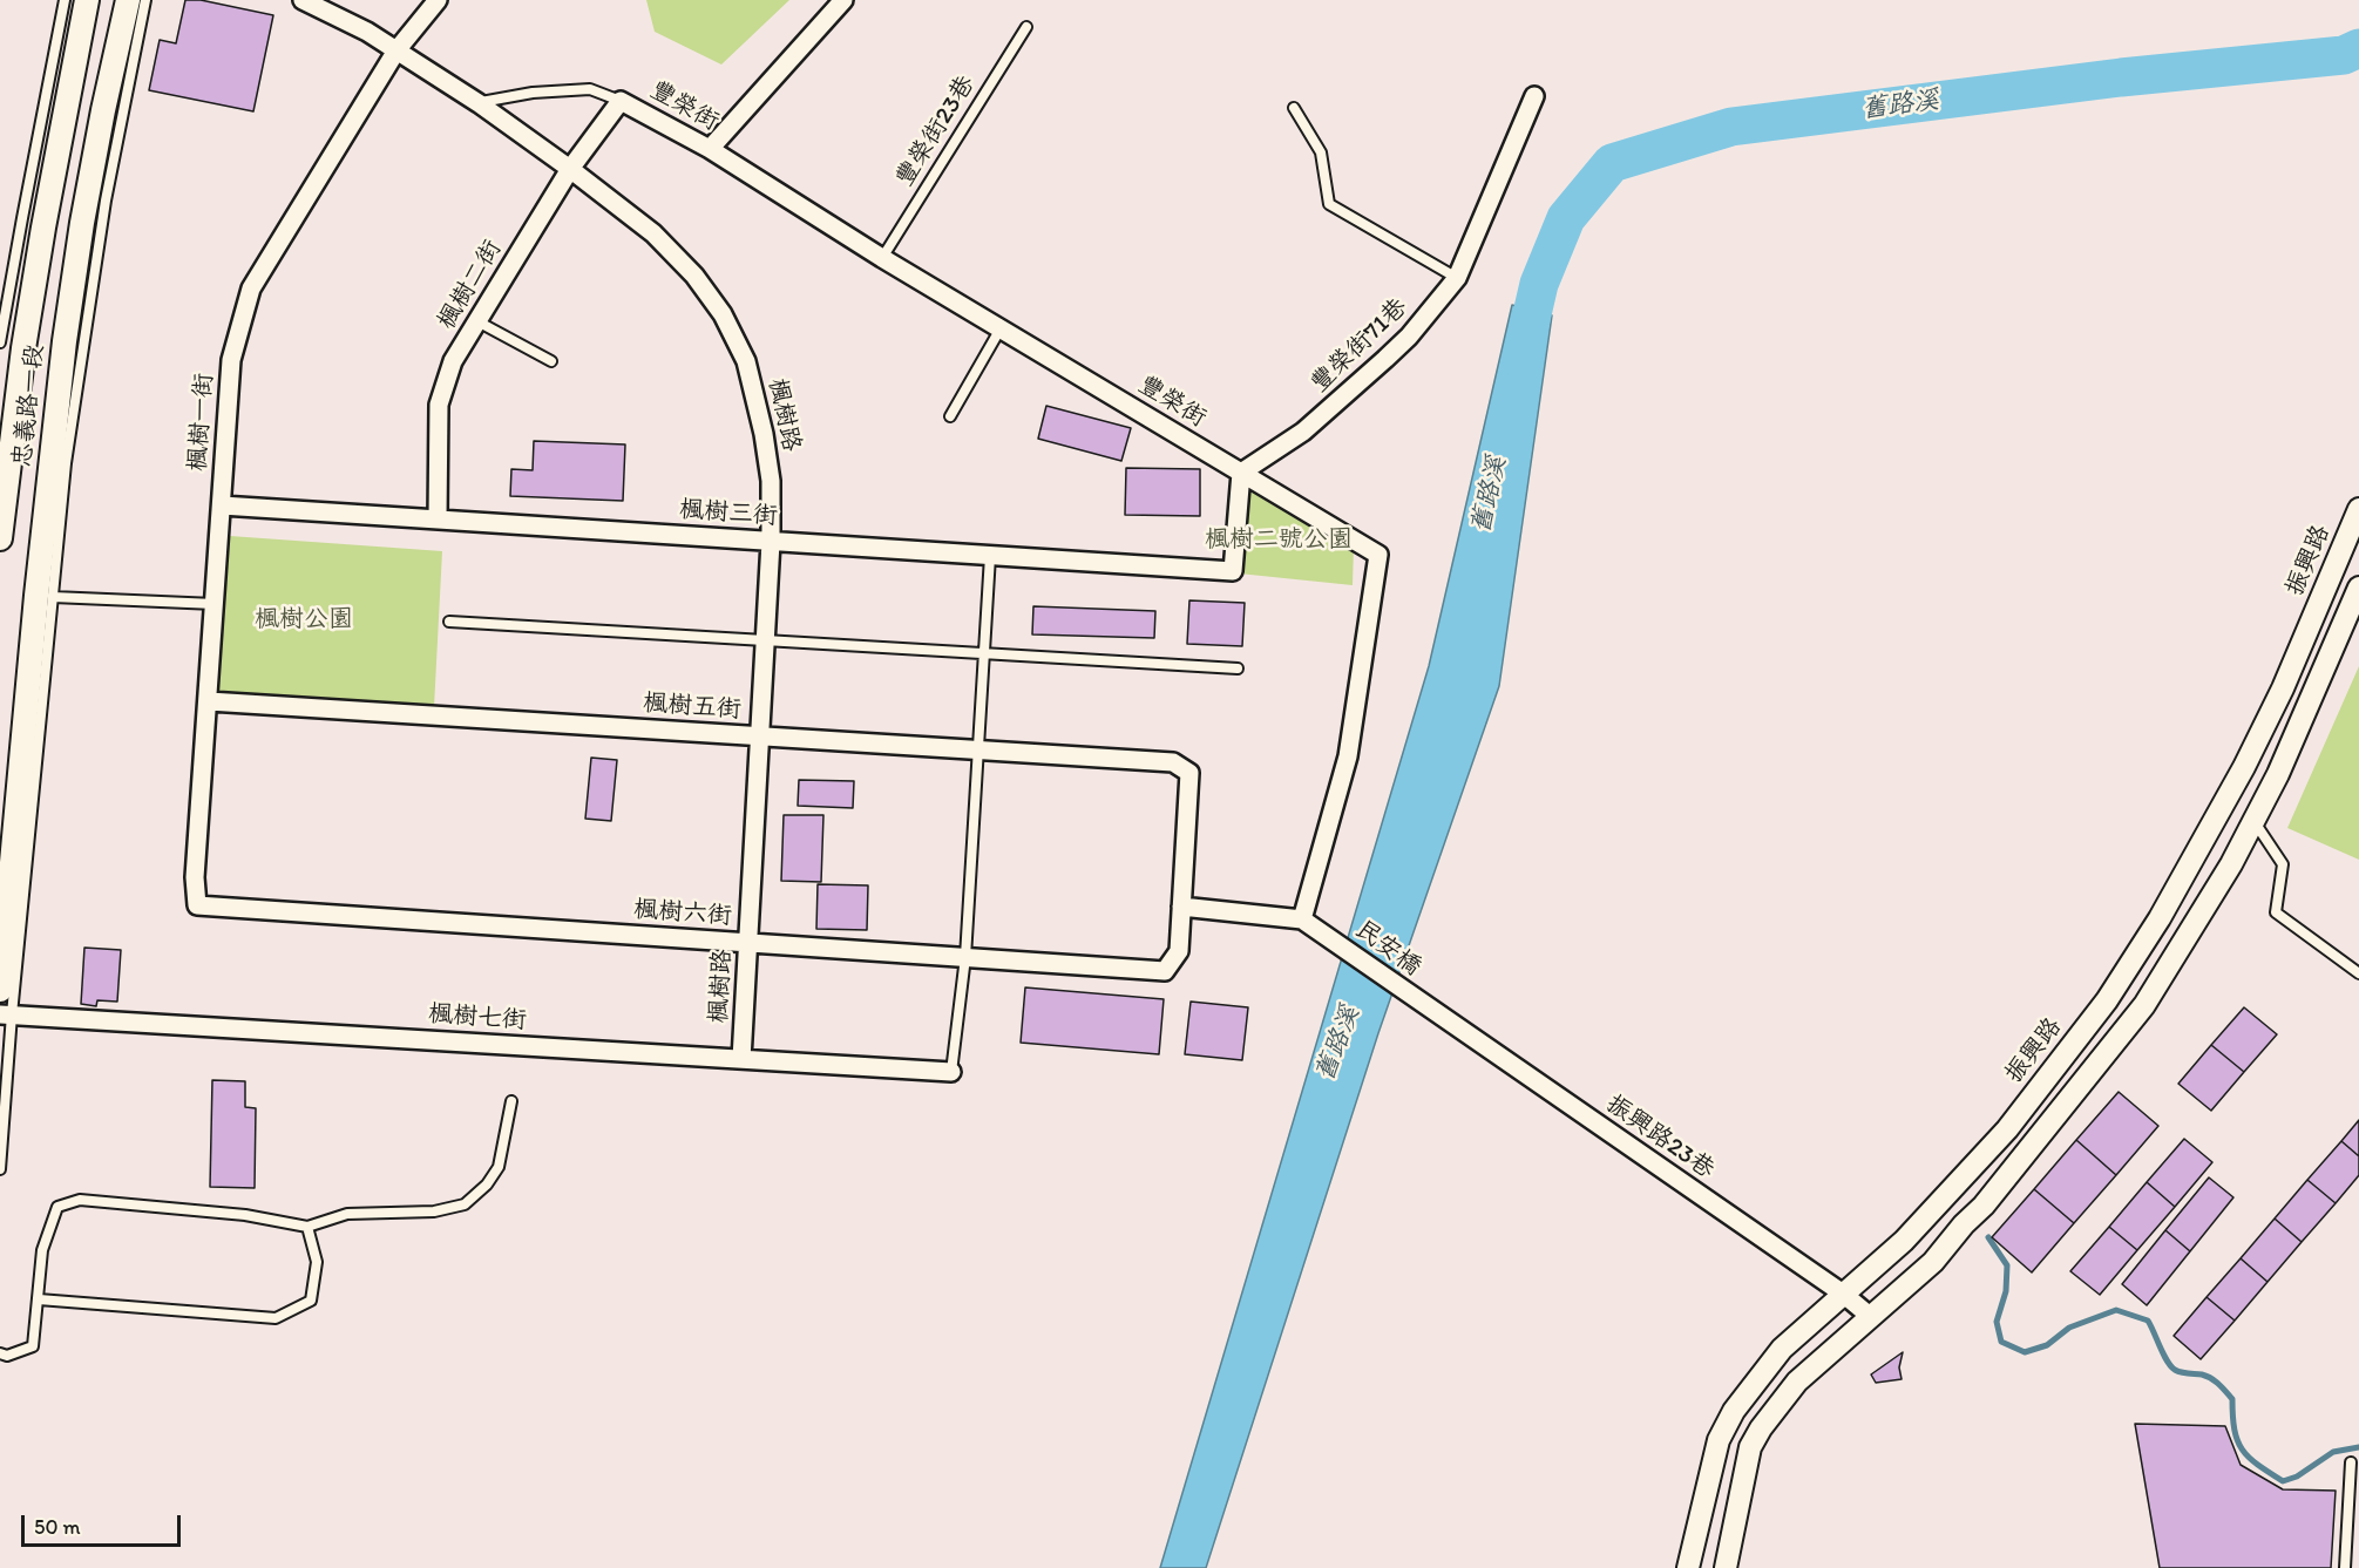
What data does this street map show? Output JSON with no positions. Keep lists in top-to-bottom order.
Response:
{
  "streets": {
    "main road": ["忠義路一段"],
    "street": [
      "豐榮街",
      "楓樹二街",
      "豐榮街71巷",
      "楓樹路",
      "楓樹一街",
      "楓樹三街",
      "振興路",
      "楓樹五街",
      "楓樹六街",
      "民安橋",
      "楓樹七街",
      "振興路23巷"
    ],
    "lane": ["豐榮街23巷"]
  },
  "crossings": [
    ["豐榮街", "豐榮街23巷"],
    ["豐榮街", "楓樹二街"],
    ["豐榮街", "豐榮街71巷"],
    ["豐榮街", "楓樹三街"],
    ["豐榮街", "民安橋"],
    ["楓樹二街", "楓樹路"],
    ["楓樹二街", "楓樹三街"],
    ["豐榮街71巷", "楓樹三街"],
    ["忠義路一段", "楓樹七街"],
    ["楓樹路", "楓樹一街"],
    ["楓樹路", "楓樹三街"],
    ["楓樹路", "楓樹五街"],
    ["楓樹路", "楓樹六街"],
    ["楓樹路", "楓樹七街"],
    ["楓樹一街", "楓樹三街"],
    ["楓樹一街", "楓樹五街"],
    ["楓樹一街", "楓樹六街"],
    ["振興路", "振興路23巷"],
    ["楓樹五街", "楓樹六街"],
    ["民安橋", "振興路23巷"]
  ],
  "water": ["舊路溪"],
  "parks": ["楓樹二號公園", "楓樹公園"],
  "scale_bar": "50 m"
}
